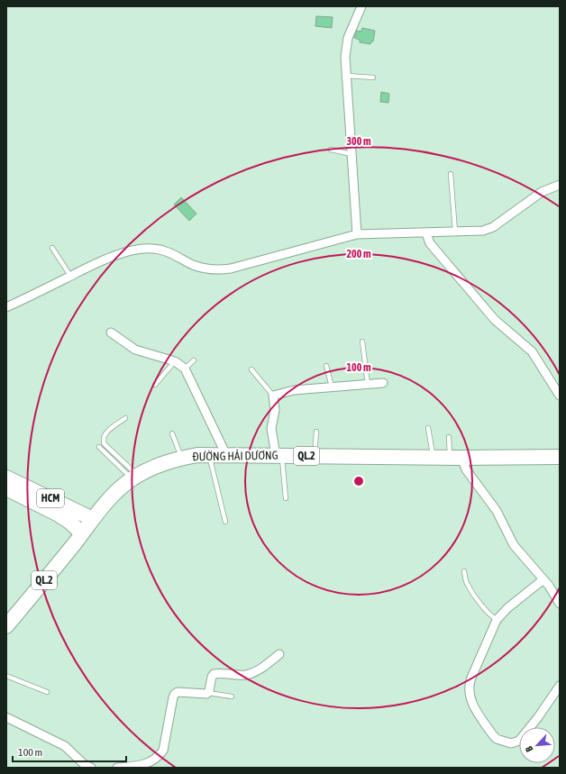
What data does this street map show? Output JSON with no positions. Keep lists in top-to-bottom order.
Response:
{
  "streets": {
    "highway": ["ĐƯỜNG HẢI DƯƠNG", "QL.2", "HCM"]
  },
  "crossings": [
    ["ĐƯỜNG HẢI DƯƠNG", "HCM"]
  ],
  "scale_bar": "100 m",
  "north": "bottom left",
  "rings": ["300 m", "200 m", "100 m"]
}
